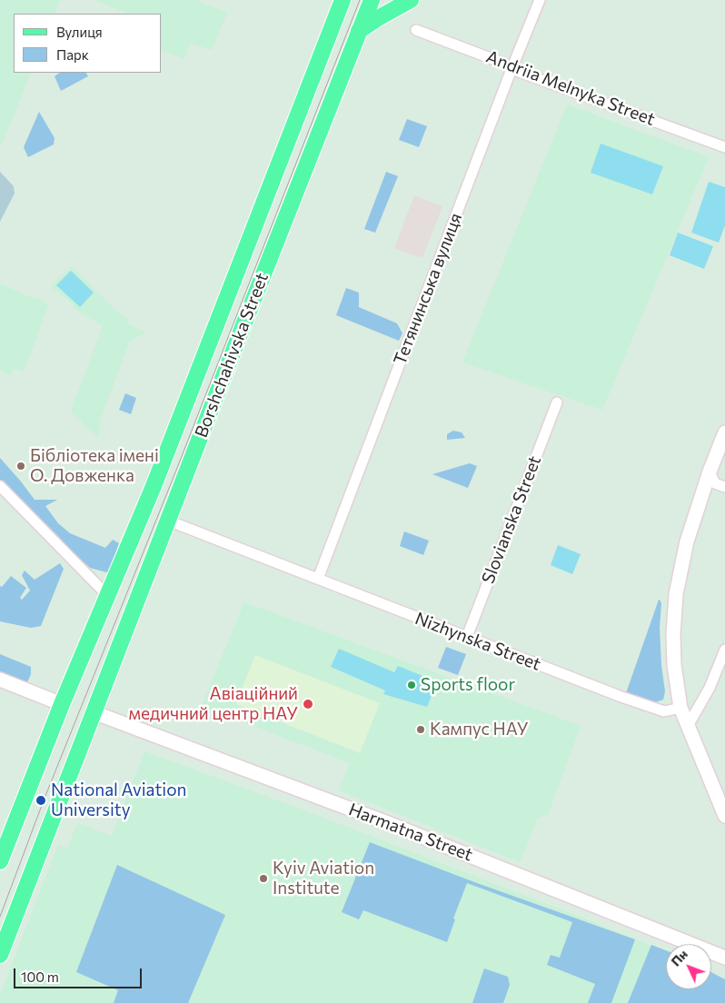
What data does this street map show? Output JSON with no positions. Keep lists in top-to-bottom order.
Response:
{
  "streets": {
    "main road": ["Borshchahivska Street", "Harmatna Street"],
    "street": [
      "Andriia Melnyka Street",
      "Тетянинська вулиця",
      "Slovianska Street",
      "Nizhynska Street"
    ]
  },
  "crossings": [
    ["Andriia Melnyka Street", "Тетянинська вулиця"],
    ["Тетянинська вулиця", "Nizhynska Street"],
    ["Borshchahivska Street", "Nizhynska Street"],
    ["Borshchahivska Street", "Harmatna Street"],
    ["Slovianska Street", "Nizhynska Street"]
  ],
  "places": [
    "Бібліотека імені О. Довженка",
    "Sports floor",
    "Авіаційний медичний центр НАУ",
    "Кампус НАУ",
    "National Aviation University",
    "Kyiv Aviation Institute"
  ],
  "legend": ["Вулиця", "Парк"],
  "scale_bar": "100 m",
  "north": "top left"
}
